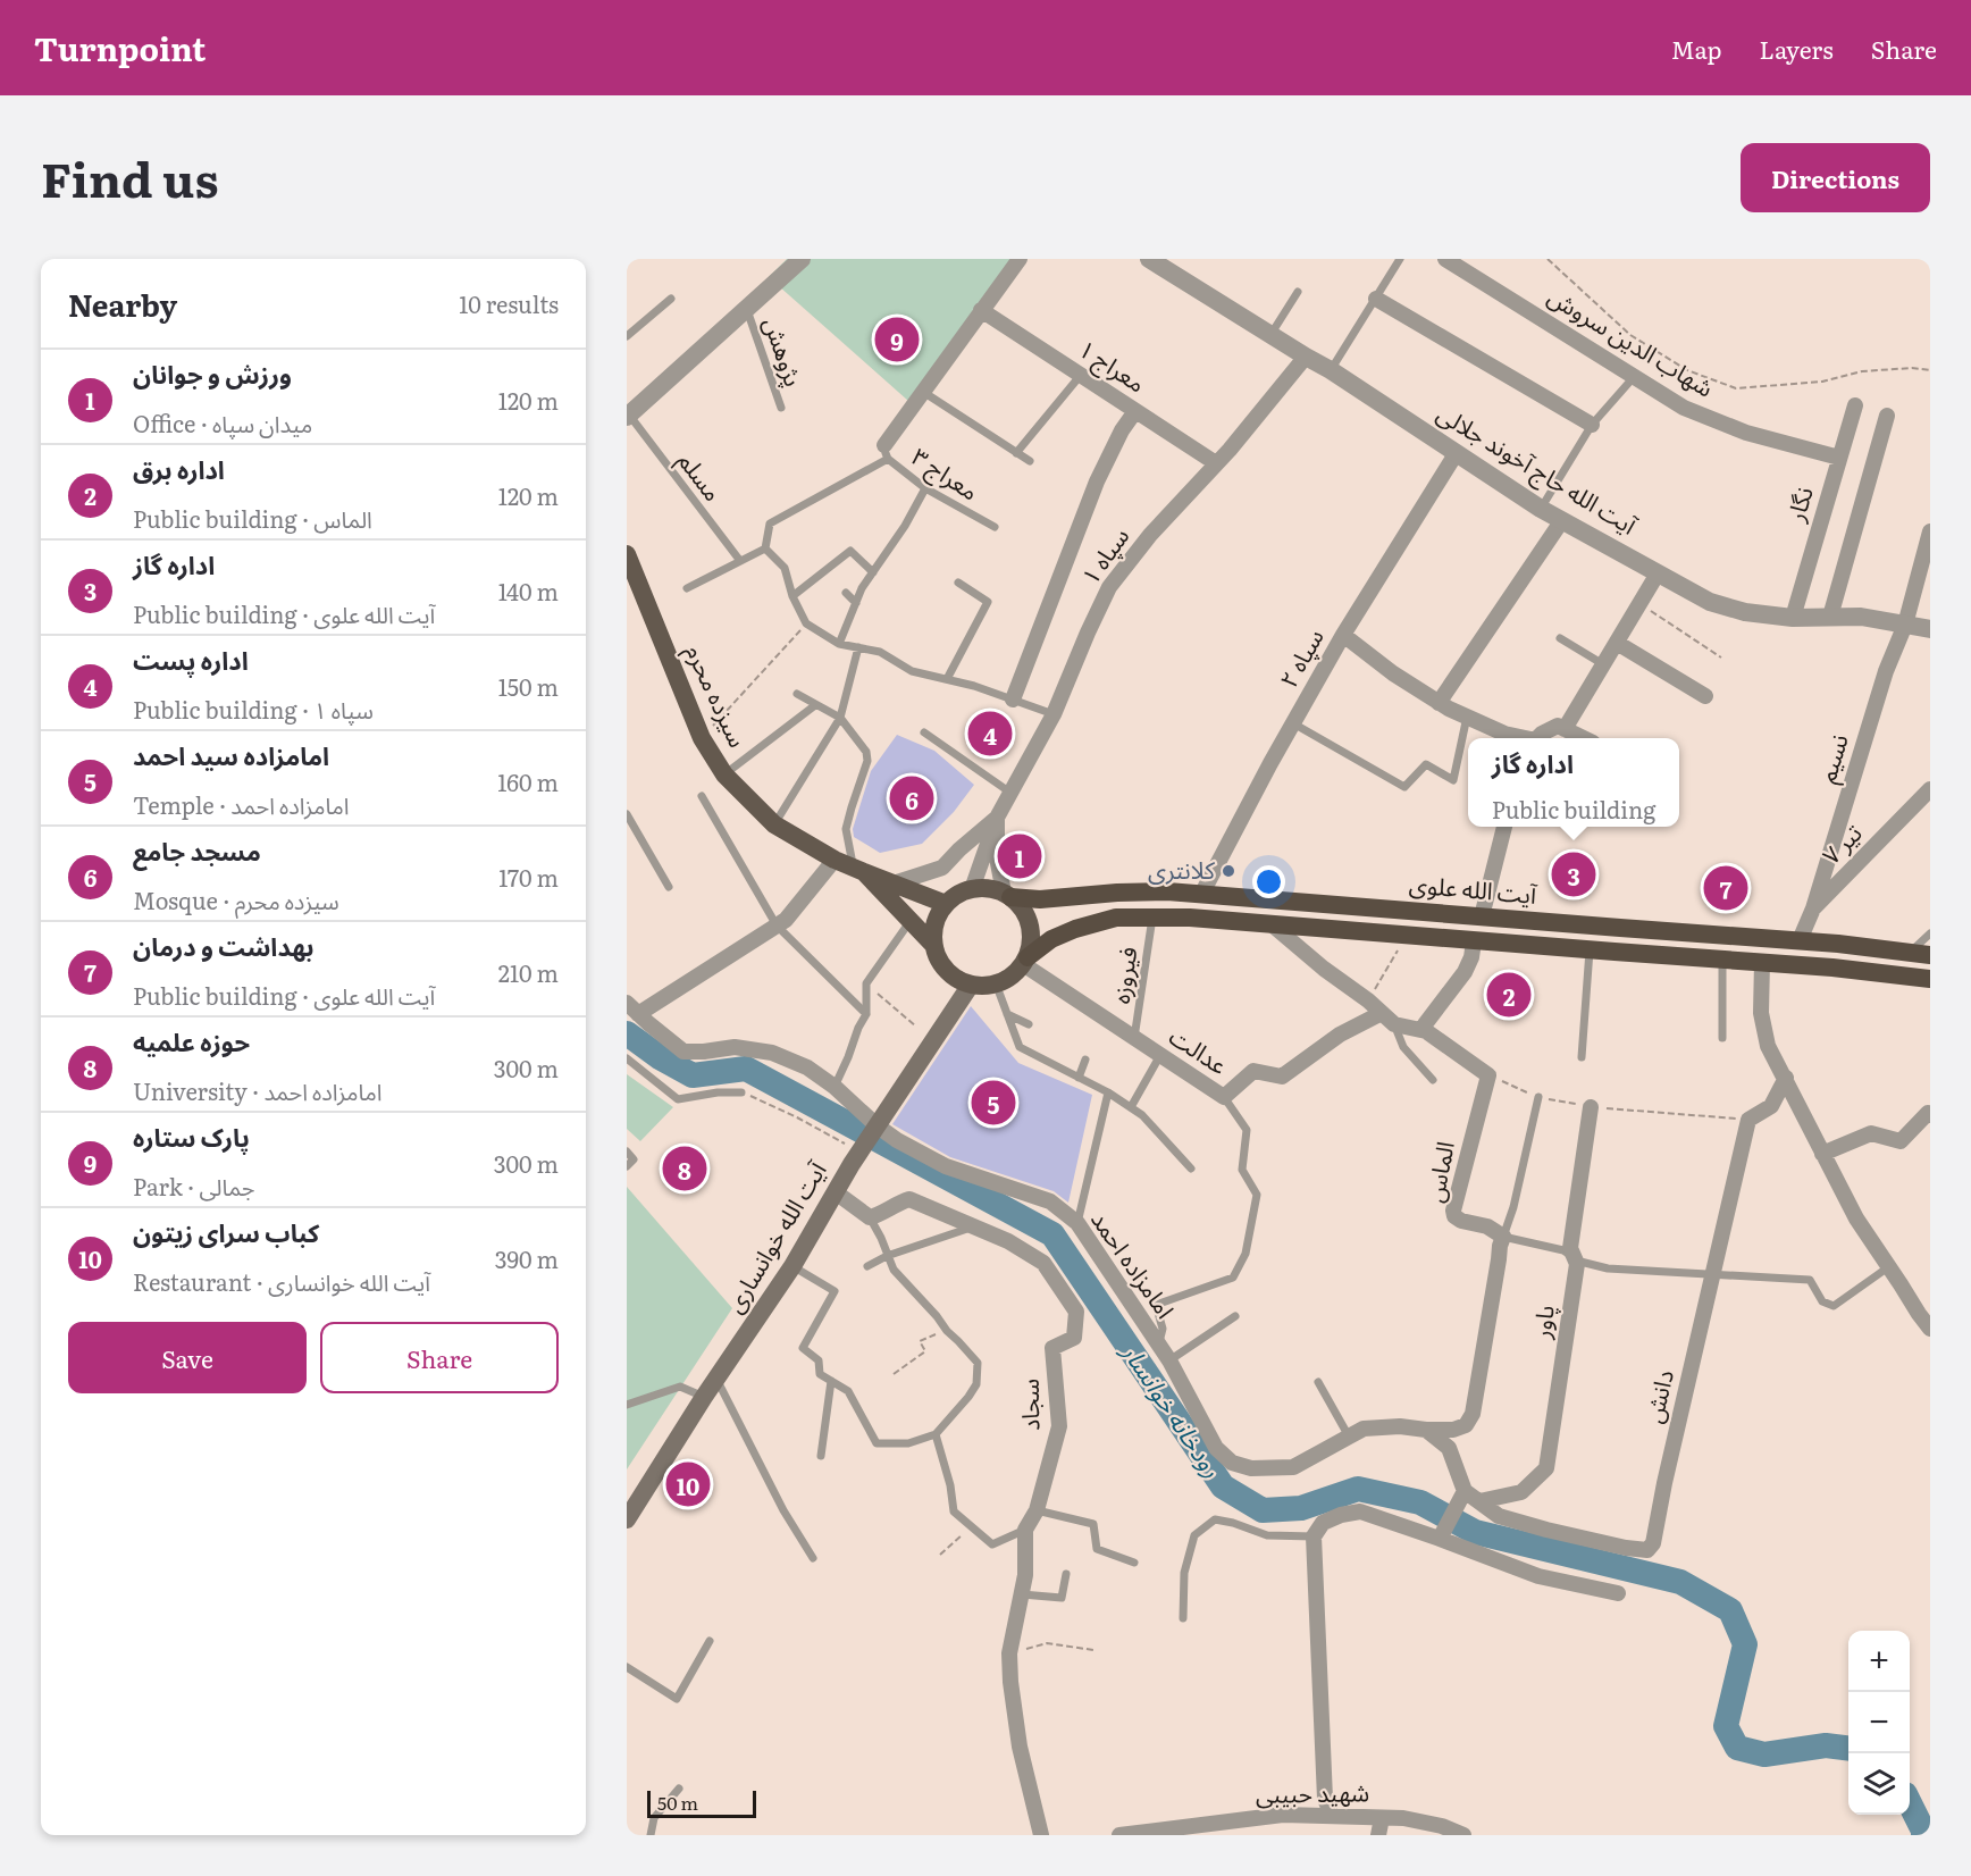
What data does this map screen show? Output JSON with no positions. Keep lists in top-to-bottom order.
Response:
{
  "streets": {
    "highway": ["آیت الله علوی"],
    "main road": ["سیزده محرم", "آیت الله خوانساری"],
    "street": [
      "شهاب الدین سروش",
      "معراج ۱",
      "آیت الله حاج آخوند جلالی",
      "نگار",
      "سپاه ۱",
      "سپاه ۲",
      "نسیم",
      "۷ تیر",
      "عدالت",
      "الماس",
      "امامزاده احمد",
      "پاور",
      "دانش",
      "سجاد",
      "شهید حبیبی"
    ],
    "lane": [
      "پژوهش",
      "معراج ۳",
      "مسلم",
      "فیروزه"
    ]
  },
  "crossings": [
    ["شهاب الدین سروش", "نگار"],
    ["معراج ۱", "سپاه ۱"],
    ["آیت الله حاج آخوند جلالی", "نگار"],
    ["آیت الله حاج آخوند جلالی", "سپاه ۱"],
    ["آیت الله حاج آخوند جلالی", "سپاه ۲"],
    ["آیت الله حاج آخوند جلالی", "نسیم"],
    ["سپاه ۲", "آیت الله علوی"],
    ["سیزده محرم", "آیت الله علوی"],
    ["سیزده محرم", "عدالت"],
    ["سیزده محرم", "آیت الله خوانساری"],
    ["نسیم", "۷ تیر"],
    ["۷ تیر", "آیت الله علوی"],
    ["آیت الله علوی", "فیروزه"],
    ["آیت الله علوی", "عدالت"],
    ["آیت الله علوی", "آیت الله خوانساری"],
    ["فیروزه", "عدالت"],
    ["عدالت", "آیت الله خوانساری"],
    ["آیت الله خوانساری", "امامزاده احمد"],
    ["پاور", "دانش"]
  ],
  "water": ["رودخانه خوانسار"],
  "places": ["کلانتری"],
  "scale_bar": "50 m",
  "page": {
    "header": "Turnpoint",
    "nav": ["Map", "Layers", "Share"],
    "title": "Find us",
    "buttons": [
      "Directions",
      ["Save", "Share"]
    ],
    "heading": ["Nearby", "10 results"],
    "pins": [
      "9",
      "4",
      "6",
      "1",
      "3",
      "7",
      "2",
      "5",
      "8",
      "10"
    ],
    "list": [
      {
        "mark": "1",
        "name": "ورزش و جوانان",
        "note": "Office · میدان سپاه",
        "value": "120 m"
      },
      {
        "mark": "2",
        "name": "اداره برق",
        "note": "Public building · الماس",
        "value": "120 m"
      },
      {
        "mark": "3",
        "name": "اداره گاز",
        "note": "Public building · آیت الله علوی",
        "value": "140 m"
      },
      {
        "mark": "4",
        "name": "اداره پست",
        "note": "Public building · سپاه ۱",
        "value": "150 m"
      },
      {
        "mark": "5",
        "name": "امامزاده سید احمد",
        "note": "Temple · امامزاده احمد",
        "value": "160 m"
      },
      {
        "mark": "6",
        "name": "مسجد جامع",
        "note": "Mosque · سیزده محرم",
        "value": "170 m"
      },
      {
        "mark": "7",
        "name": "بهداشت و درمان",
        "note": "Public building · آیت الله علوی",
        "value": "210 m"
      },
      {
        "mark": "8",
        "name": "حوزه علمیه",
        "note": "University · امامزاده احمد",
        "value": "300 m"
      },
      {
        "mark": "9",
        "name": "پارک ستاره",
        "note": "Park · جمالی",
        "value": "300 m"
      },
      {
        "mark": "10",
        "name": "کباب سرای زیتون",
        "note": "Restaurant · آیت الله خوانساری",
        "value": "390 m"
      }
    ],
    "popup": ["اداره گاز", "Public building"],
    "map_buttons": ["+", "−"],
    "scale": "50 m"
  }
}
